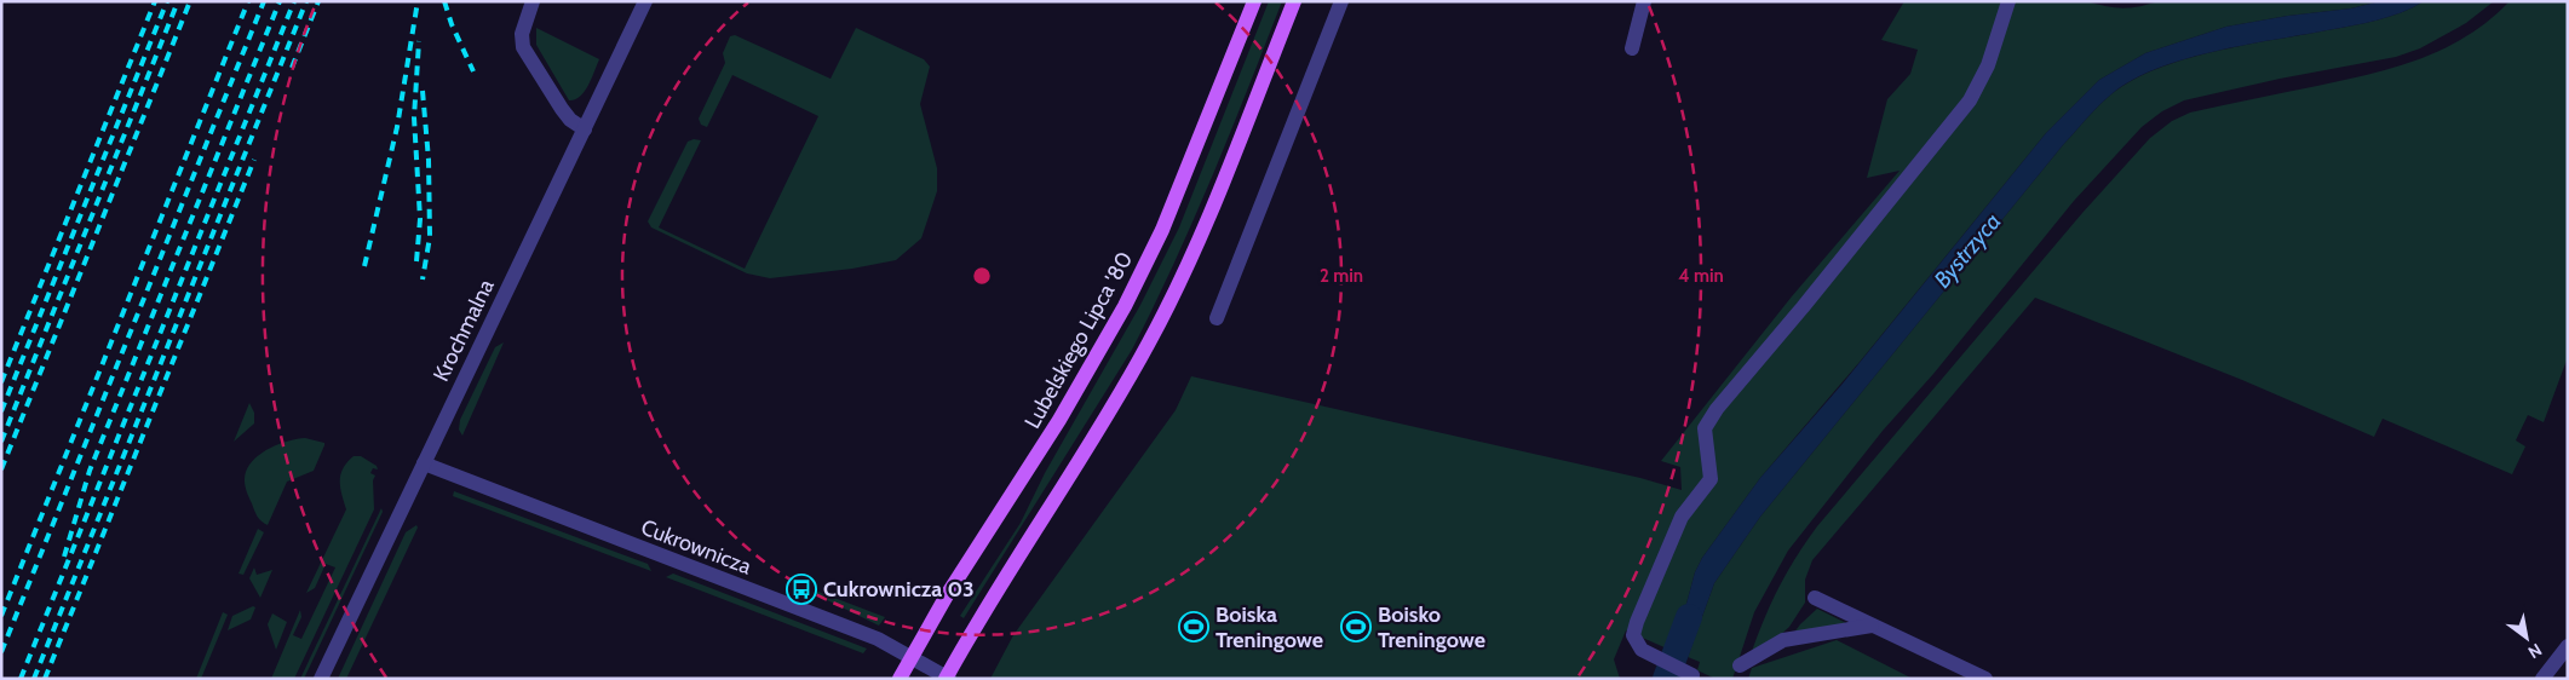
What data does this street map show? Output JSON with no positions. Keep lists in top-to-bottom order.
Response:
{
  "streets": {
    "main road": ["Lubelskiego Lipca '80"],
    "street": ["Krochmalna", "Cukrownicza"]
  },
  "crossings": [
    ["Krochmalna", "Cukrownicza"],
    ["Lubelskiego Lipca '80", "Cukrownicza"]
  ],
  "water": ["Bystrzyca"],
  "places": {
    "bus stop": ["Cukrownicza 03"],
    "sports": ["Boiska Treningowe", "Boisko Treningowe"]
  },
  "north": "bottom right",
  "rings": ["2 min", "4 min"]
}
